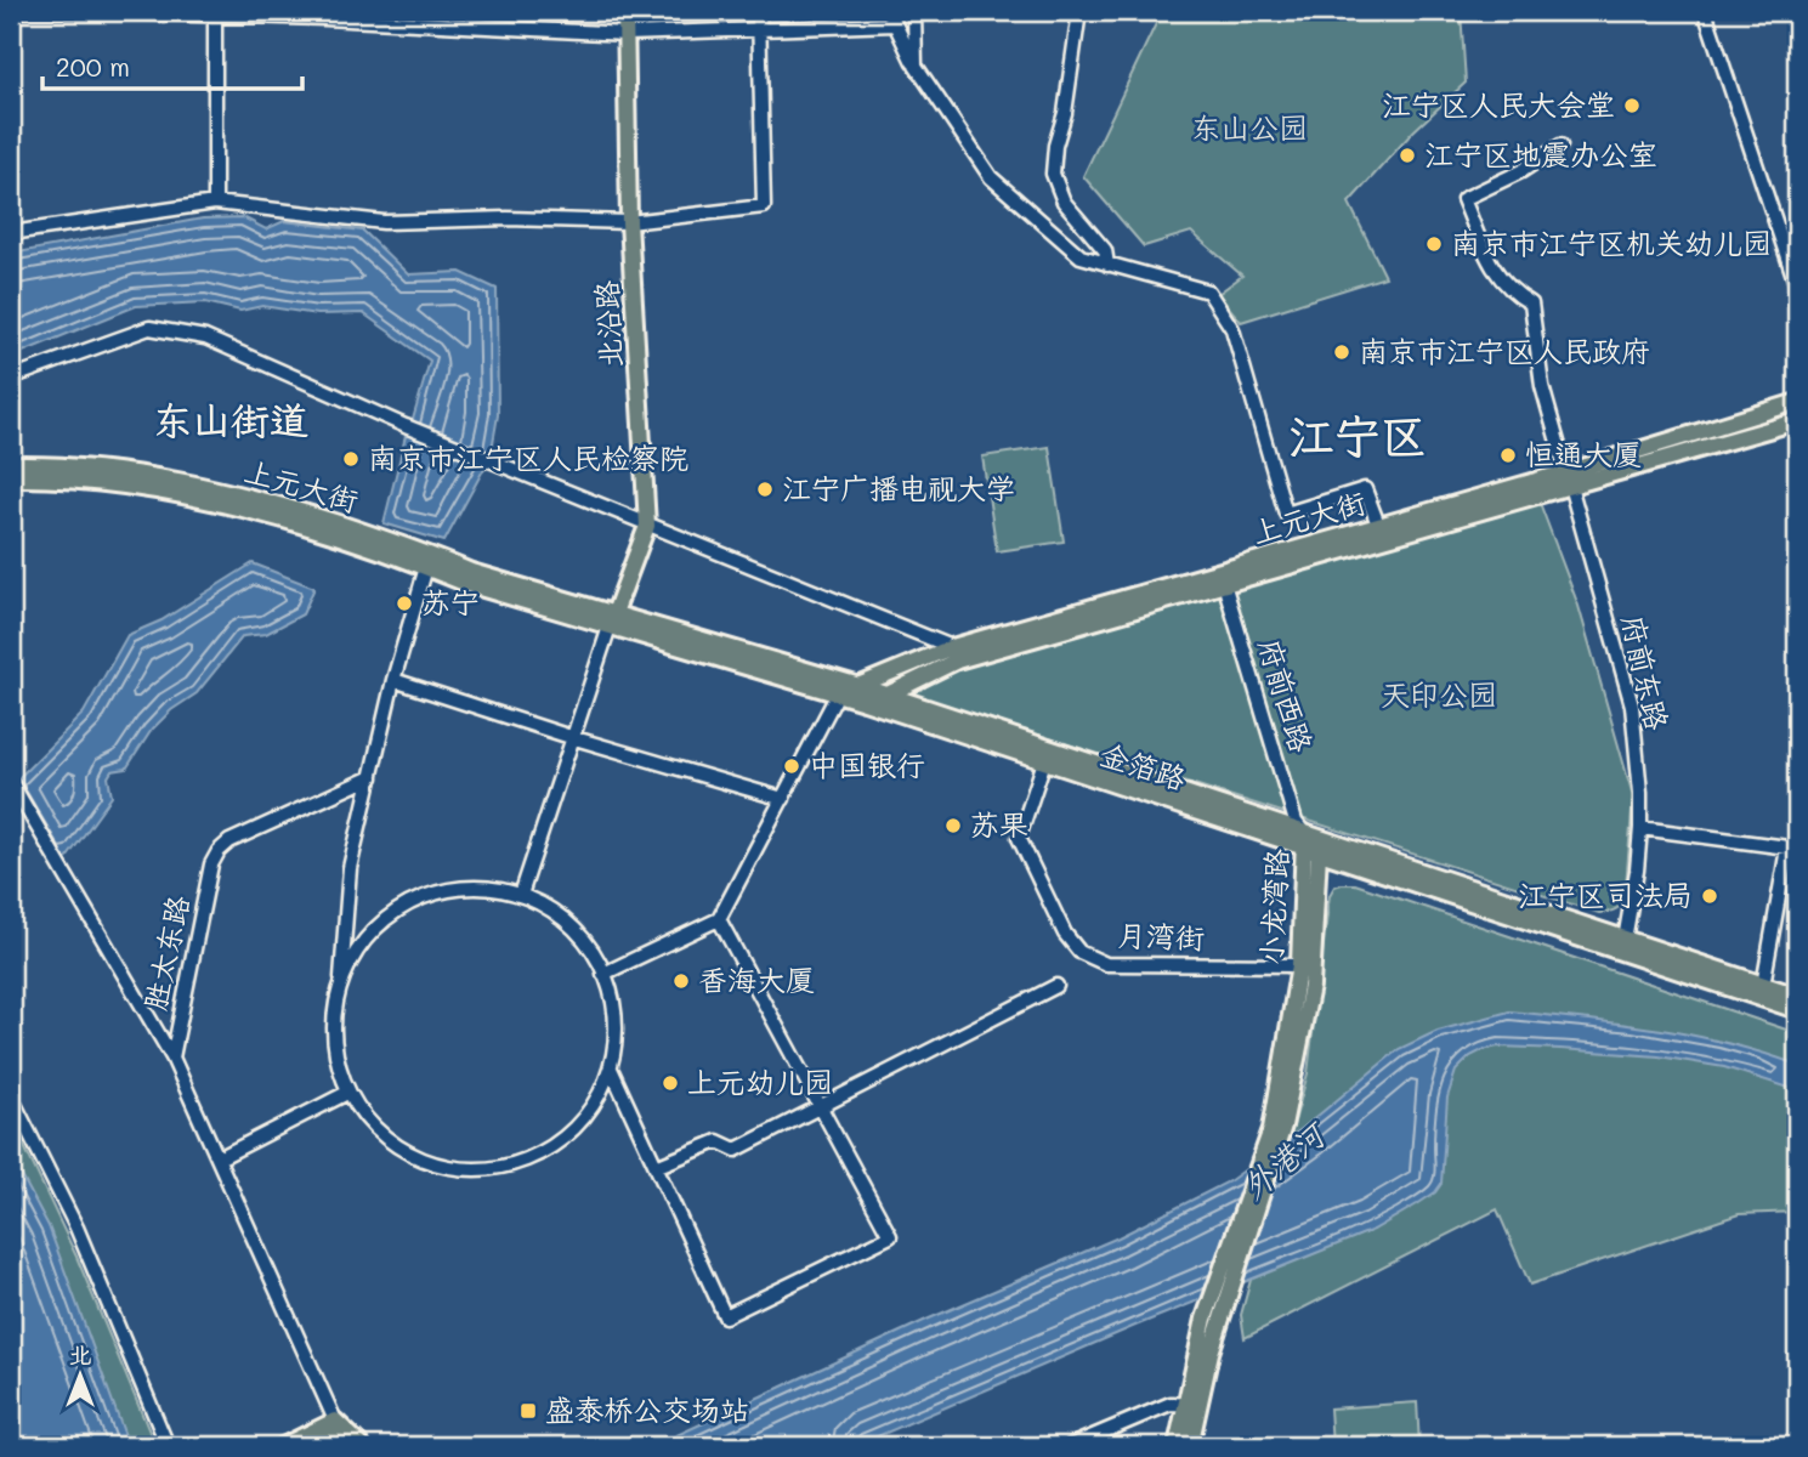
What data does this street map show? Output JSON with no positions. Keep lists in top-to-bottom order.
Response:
{
  "streets": {
    "main road": [
      "北沿路",
      "上元大街",
      "金箔路",
      "小龙湾路",
      "胜太东路"
    ],
    "street": ["府前东路", "府前西路", "月湾街"]
  },
  "crossings": [
    ["北沿路", "金箔路"],
    ["上元大街", "府前东路"],
    ["上元大街", "府前西路"],
    ["上元大街", "金箔路"],
    ["府前东路", "金箔路"],
    ["府前西路", "金箔路"],
    ["府前西路", "小龙湾路"],
    ["金箔路", "小龙湾路"],
    ["金箔路", "月湾街"],
    ["小龙湾路", "月湾街"]
  ],
  "districts": ["东山街道", "江宁区"],
  "water": ["外港河"],
  "parks": ["东山公园", "天印公园"],
  "places": {
    "other": [
      "江宁区人民大会堂",
      "江宁区地震办公室",
      "南京市江宁区机关幼儿园",
      "南京市江宁区人民政府",
      "恒通大厦",
      "南京市江宁区人民检察院",
      "江宁广播电视大学",
      "苏宁",
      "中国银行",
      "苏果",
      "江宁区司法局",
      "香海大厦",
      "上元幼儿园"
    ],
    "transit": ["盛泰桥公交场站"]
  },
  "scale_bar": "200 m",
  "north": "top"
}
